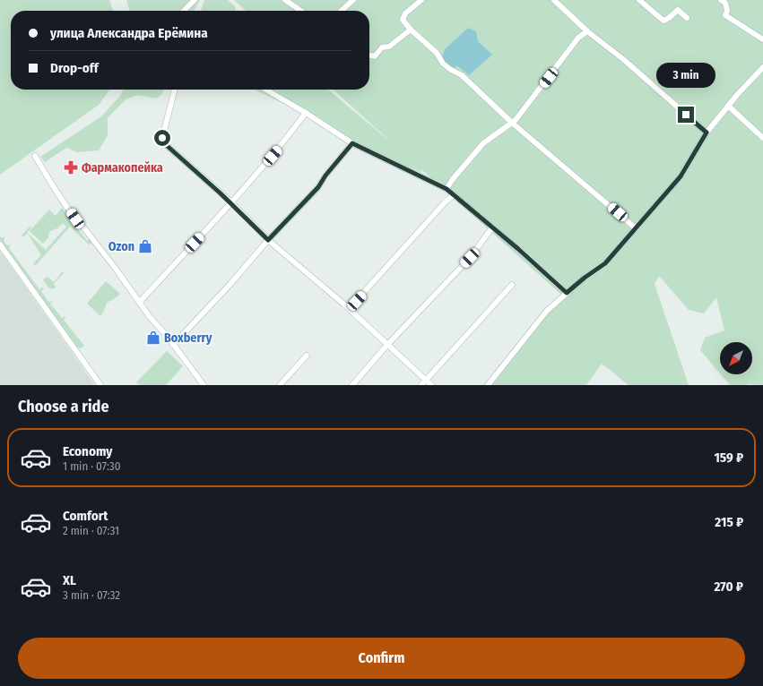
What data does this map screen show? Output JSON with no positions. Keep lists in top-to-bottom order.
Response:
{
  "places": {
    "pharmacy": ["Фармакопейка"],
    "shop": ["Ozon", "Boxberry"]
  },
  "north": "bottom left",
  "page": {
    "banner": ["улица Александра Ерёмина", "Drop-off"],
    "bubble": "3 min",
    "heading": "Choose a ride",
    "list": [
      {
        "name": "Economy",
        "note": "1 min · 07:30",
        "value": "159 ₽"
      },
      {
        "name": "Comfort",
        "note": "2 min · 07:31",
        "value": "215 ₽"
      },
      {
        "name": "XL",
        "note": "3 min · 07:32",
        "value": "270 ₽"
      }
    ],
    "buttons": "Confirm"
  }
}
